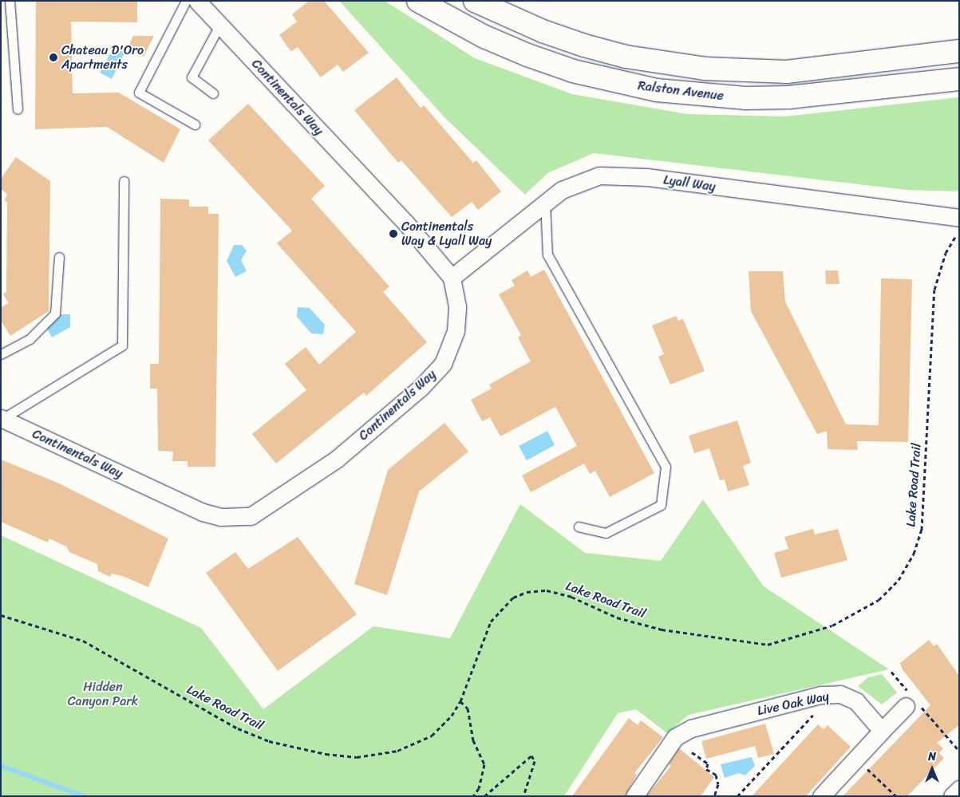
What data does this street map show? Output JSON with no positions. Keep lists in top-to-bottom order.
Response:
{
  "streets": {
    "main road": ["Ralston Avenue"],
    "street": ["Continentals Way", "Lyall Way", "Live Oak Way"],
    "path": ["Lake Road Trail"]
  },
  "crossings": [
    ["Continentals Way", "Lyall Way"]
  ],
  "parks": ["Hidden Canyon Park"],
  "places": ["Chateau D'Oro Apartments", "Continentals Way & Lyall Way"],
  "north": "top"
}
